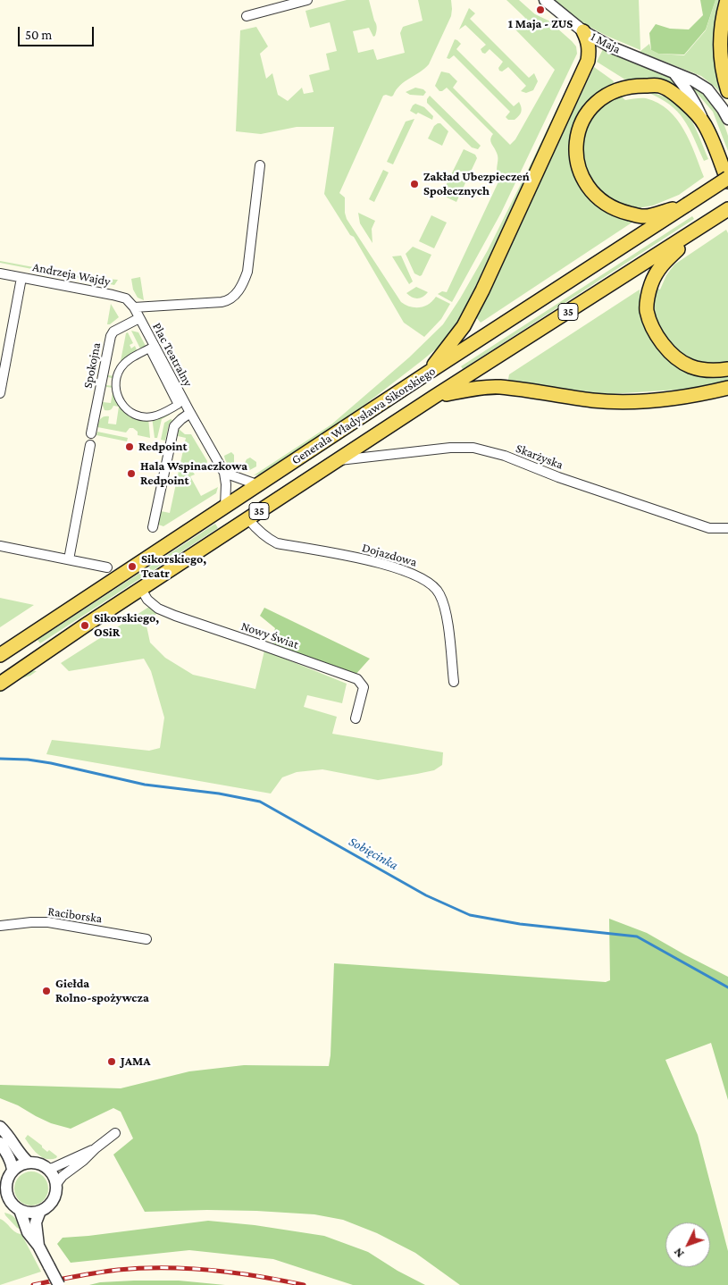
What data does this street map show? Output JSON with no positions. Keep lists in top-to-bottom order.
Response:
{
  "streets": {
    "main road": ["1 Maja", "35", "Generała Władysława Sikorskiego"],
    "street": [
      "Andrzeja Wajdy",
      "Plac Teatralny",
      "Spokojna",
      "Skarżyska",
      "Dojazdowa",
      "Nowy Świat",
      "Raciborska"
    ]
  },
  "crossings": [
    ["Andrzeja Wajdy", "Plac Teatralny"],
    ["Plac Teatralny", "Spokojna"],
    ["Plac Teatralny", "Generała Władysława Sikorskiego"],
    ["Generała Władysława Sikorskiego", "Skarżyska"],
    ["Generała Władysława Sikorskiego", "Dojazdowa"],
    ["Generała Władysława Sikorskiego", "Nowy Świat"]
  ],
  "water": ["Sobięcinka"],
  "places": [
    "1 Maja - ZUS",
    "Zakład Ubezpieczeń Społecznych",
    "Redpoint",
    "Hala Wspinaczkowa Redpoint",
    "Sikorskiego, Teatr",
    "Sikorskiego, OSiR",
    "Giełda Rolno-spożywcza",
    "JAMA"
  ],
  "scale_bar": "50 m",
  "north": "bottom left"
}
